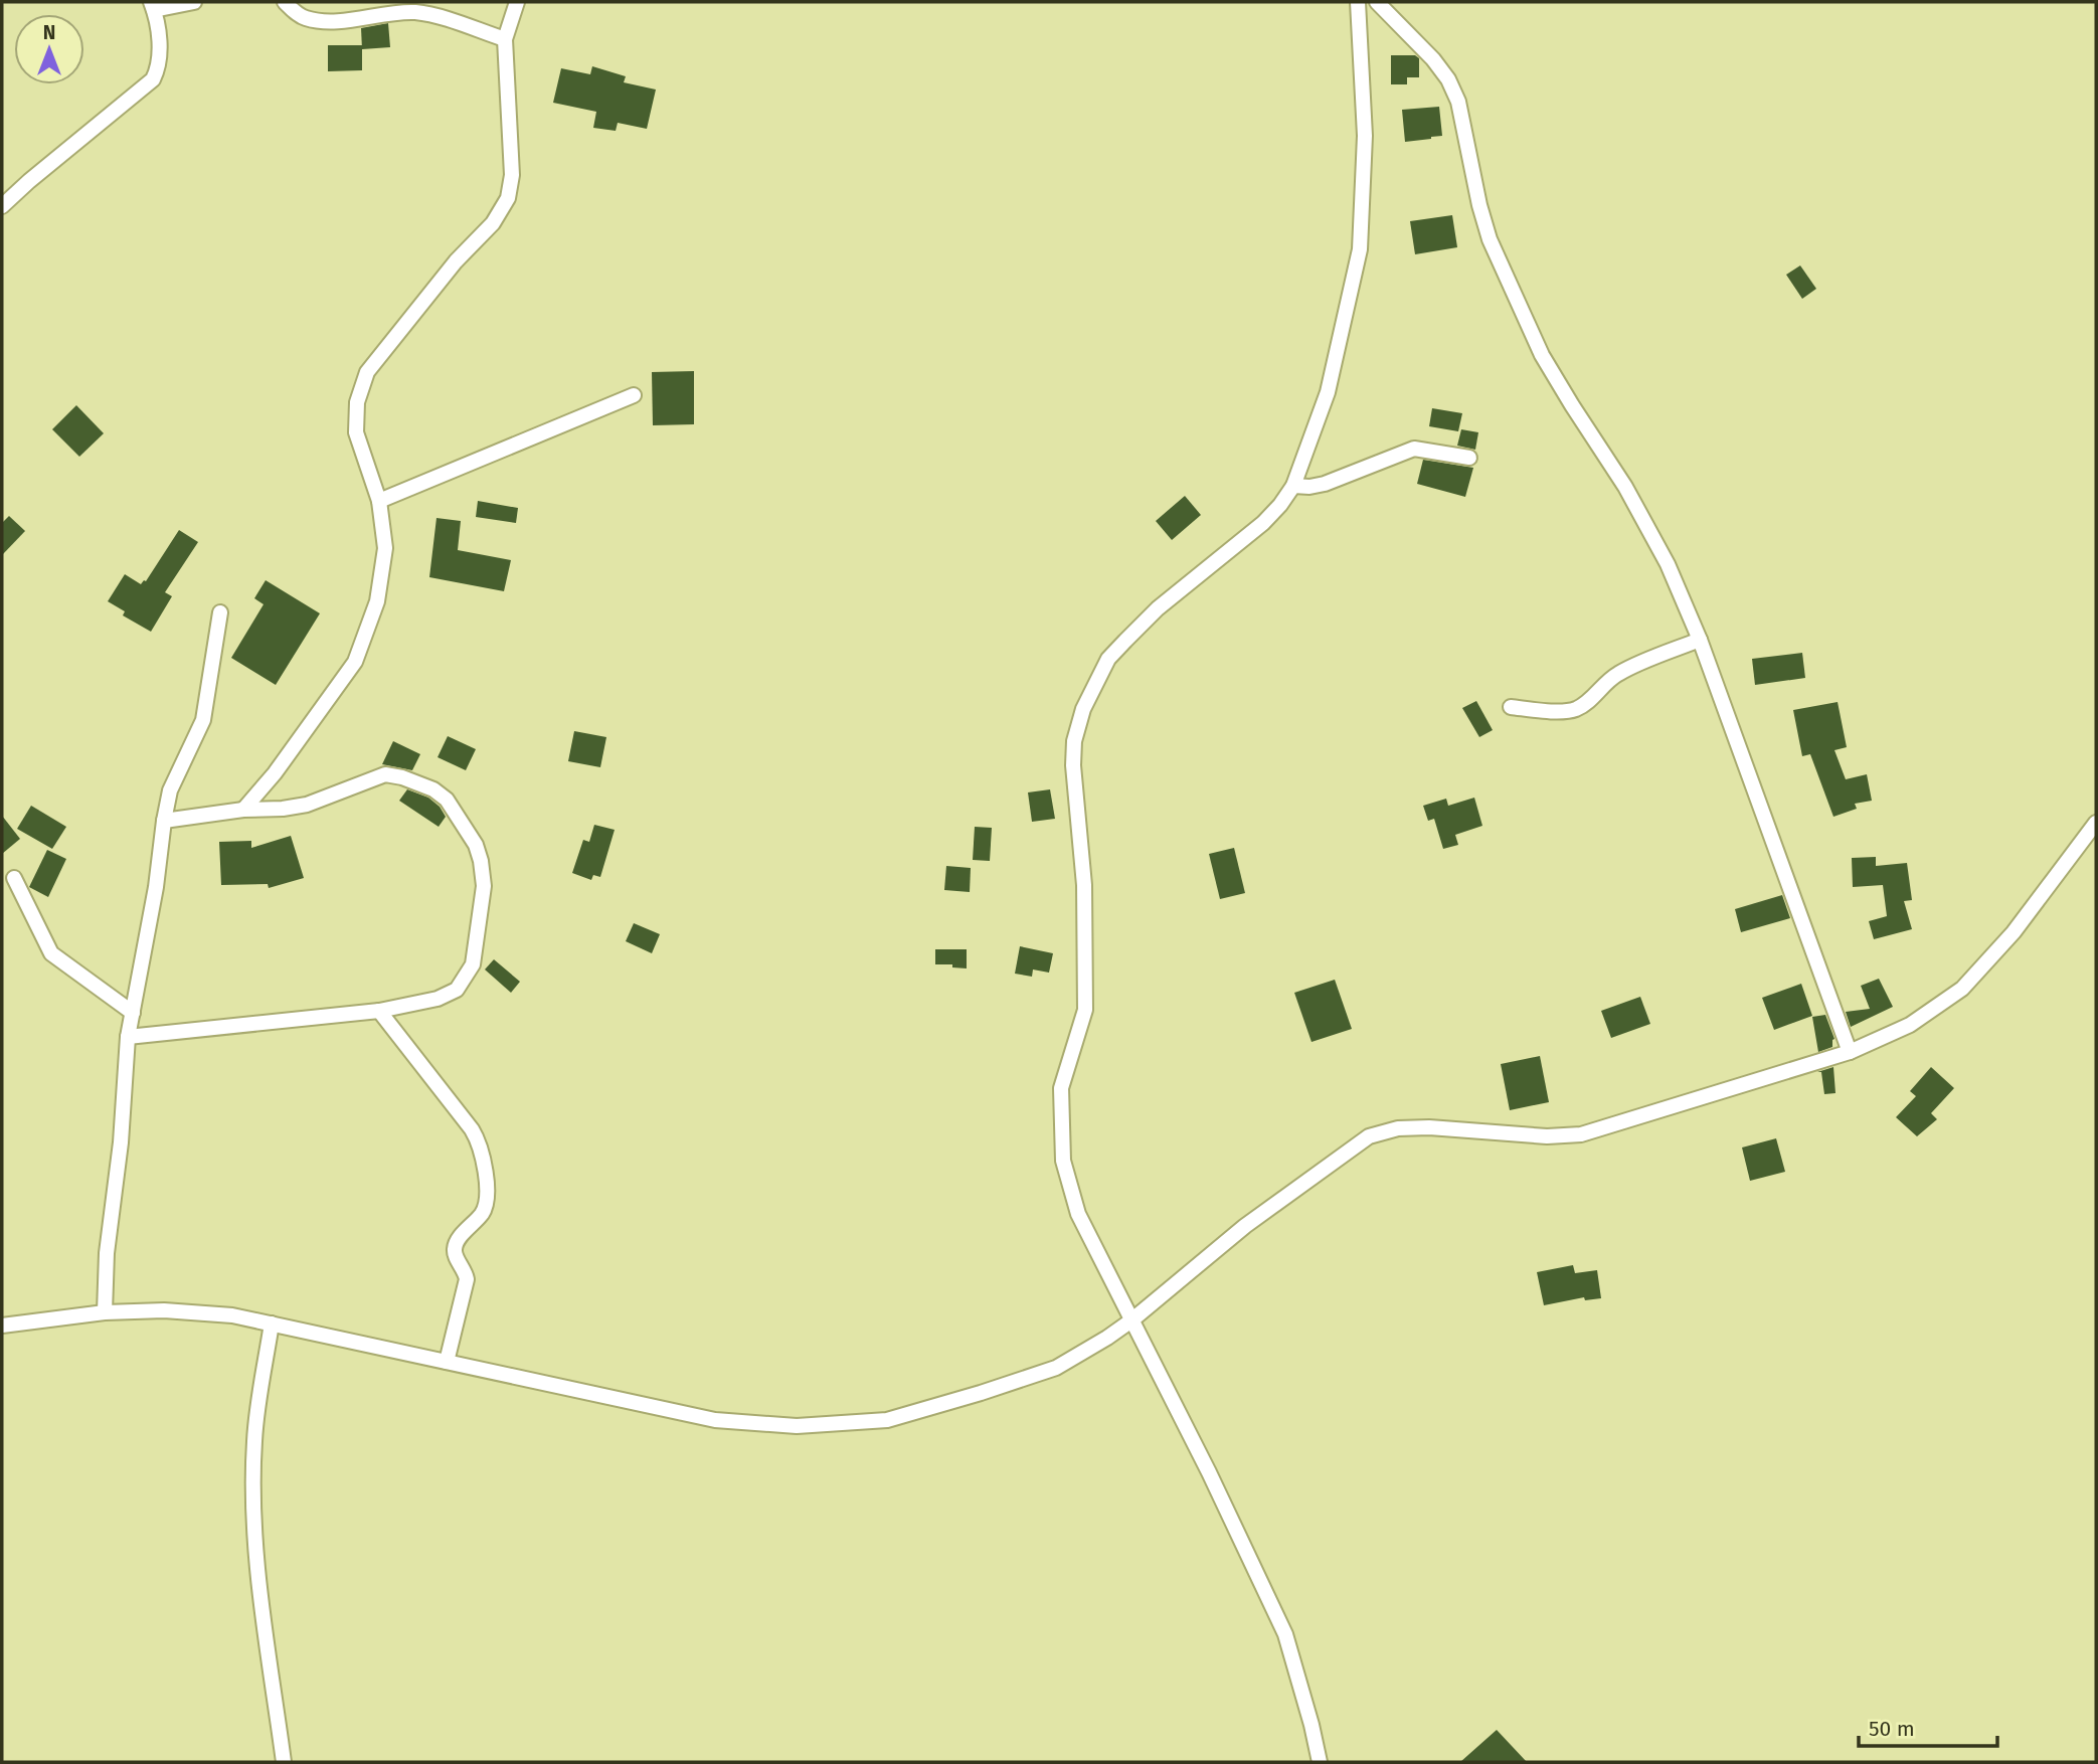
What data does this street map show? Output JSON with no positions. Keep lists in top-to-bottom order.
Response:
{
  "scale_bar": "50 m",
  "north": "top"
}
